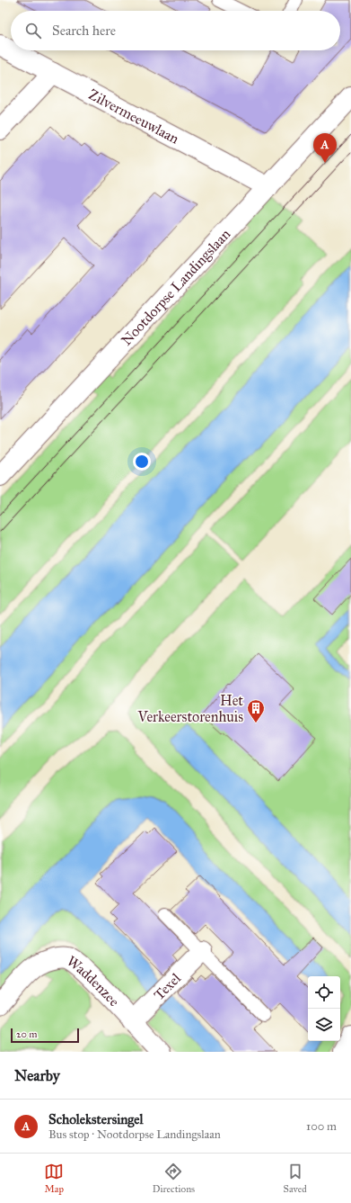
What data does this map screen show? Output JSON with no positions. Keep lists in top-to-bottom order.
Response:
{
  "streets": {
    "street": [
      "Zilvermeeuwlaan",
      "Nootdorpse Landingslaan",
      "Waddenzee",
      "Texel"
    ]
  },
  "crossings": [
    ["Zilvermeeuwlaan", "Nootdorpse Landingslaan"],
    ["Waddenzee", "Texel"]
  ],
  "places": {
    "building": ["Het Verkeerstorenhuis"]
  },
  "scale_bar": "20 m",
  "page": {
    "search": "Search here",
    "pins": "A",
    "scale": "20 m",
    "heading": "Nearby",
    "list": [
      {
        "mark": "A",
        "name": "Scholekstersingel",
        "note": "Bus stop · Nootdorpse Landingslaan",
        "value": "100 m"
      }
    ],
    "nav": ["Map", "Directions", "Saved"]
  }
}
